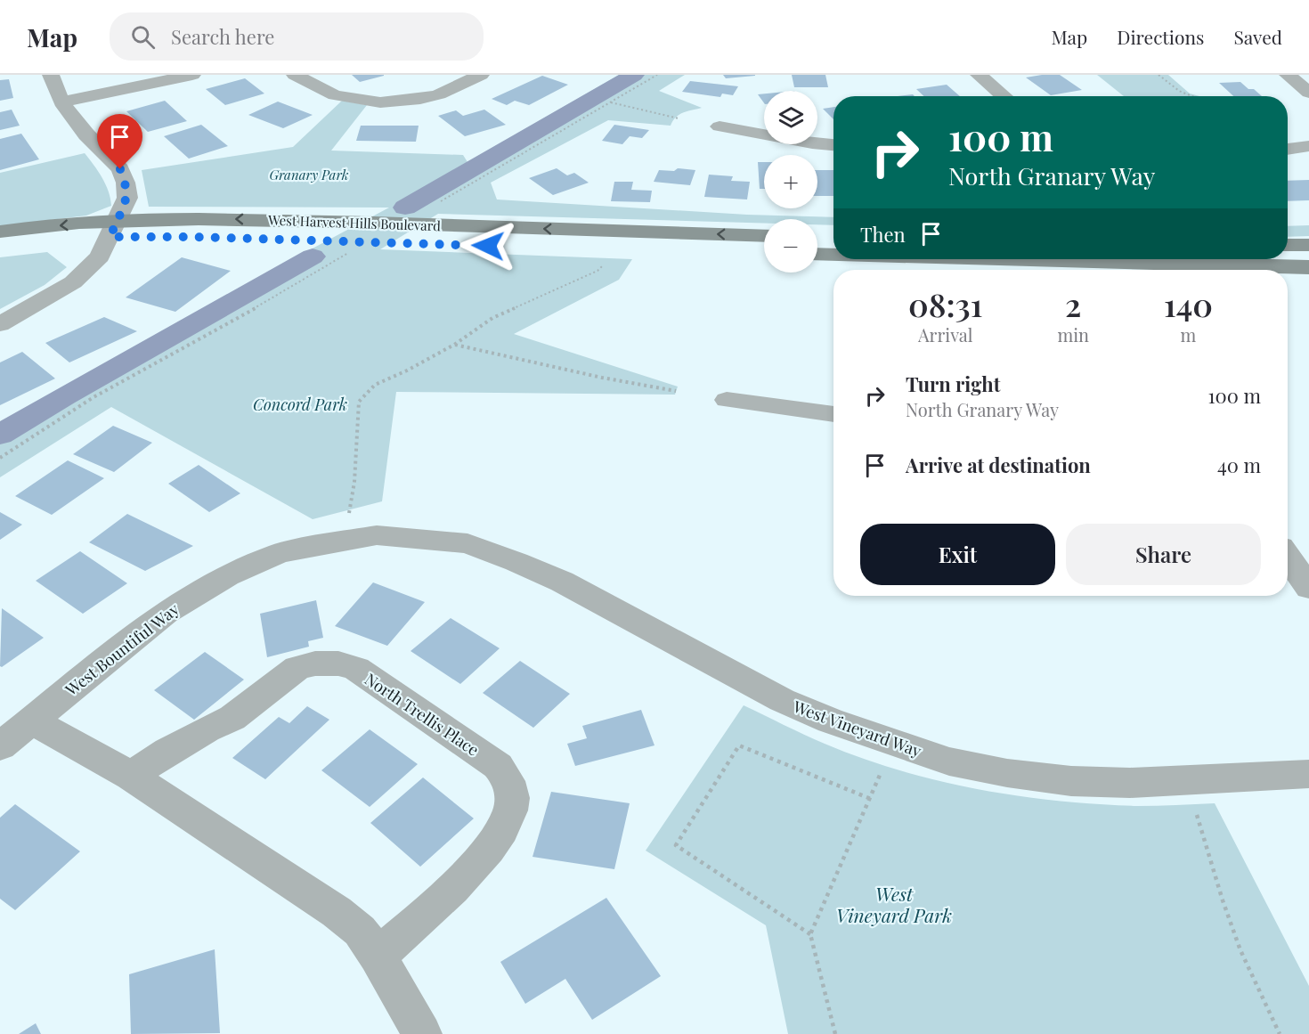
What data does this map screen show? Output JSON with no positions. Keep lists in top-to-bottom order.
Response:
{
  "streets": {
    "street": [
      "West Harvest Hills Boulevard",
      "West Bountiful Way",
      "North Trellis Place",
      "West Vineyard Way"
    ]
  },
  "crossings": [
    ["West Bountiful Way", "West Vineyard Way"]
  ],
  "parks": ["Granary Park", "Concord Park", "West Vineyard Park"],
  "page": {
    "header": "Map",
    "search": "Search here",
    "nav": ["Map", "Directions", "Saved"],
    "map_buttons": ["+", "−"],
    "turn": ["100 m", "North Granary Way"],
    "then": "Then",
    "eta": [
      "08:31",
      "Arrival",
      "2",
      "min",
      "140",
      "m"
    ],
    "list": [
      {
        "name": "Turn right",
        "note": "North Granary Way",
        "value": "100 m"
      },
      {
        "name": "Arrive at destination",
        "value": "40 m"
      }
    ],
    "buttons": ["Exit", "Share"]
  }
}
